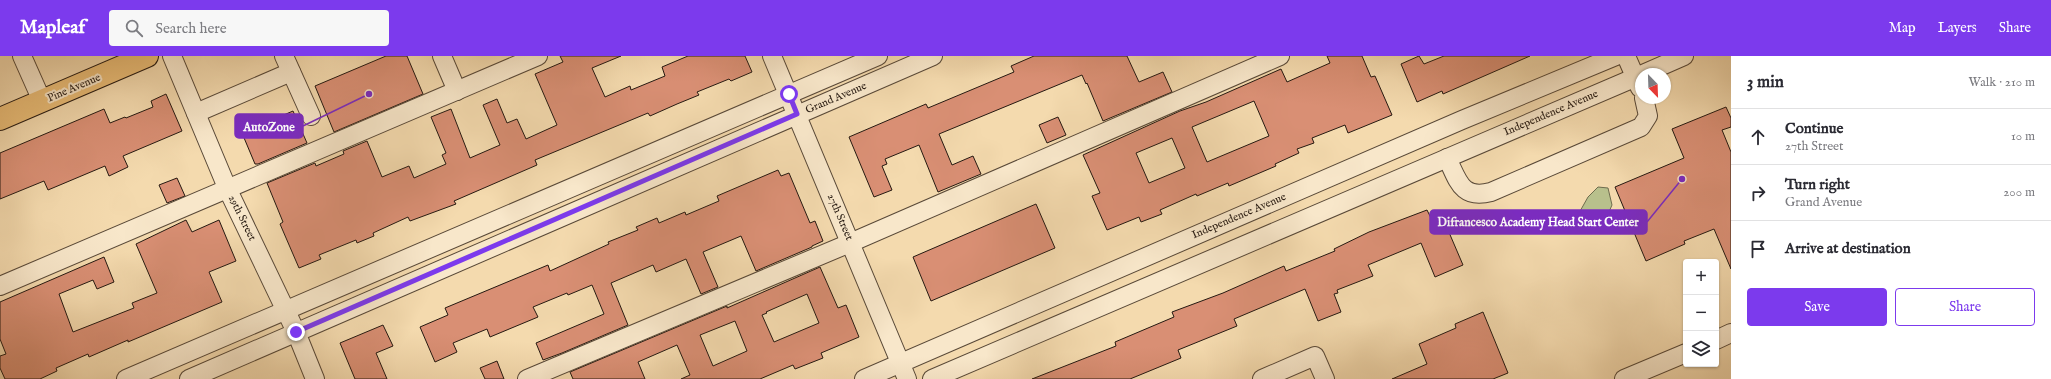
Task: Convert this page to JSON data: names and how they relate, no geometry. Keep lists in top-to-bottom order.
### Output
{
  "streets": {
    "main road": ["Pine Avenue"],
    "street": [
      "Grand Avenue",
      "Independence Avenue",
      "27th Street",
      "29th Street"
    ]
  },
  "crossings": [
    ["Grand Avenue", "27th Street"],
    ["Grand Avenue", "29th Street"],
    ["Independence Avenue", "27th Street"]
  ],
  "places": ["AutoZone", "Difrancesco Academy Head Start Center"],
  "north": "bottom right",
  "page": {
    "header": "Mapleaf",
    "search": "Search here",
    "nav": ["Map", "Layers", "Share"],
    "heading": ["3 min", "Walk · 210 m"],
    "list": [
      ["Continue", "27th Street", "10 m"],
      ["Turn right", "Grand Avenue", "200 m"],
      "Arrive at destination"
    ],
    "map_buttons": ["+", "−"],
    "buttons": ["Save", "Share"]
  }
}
